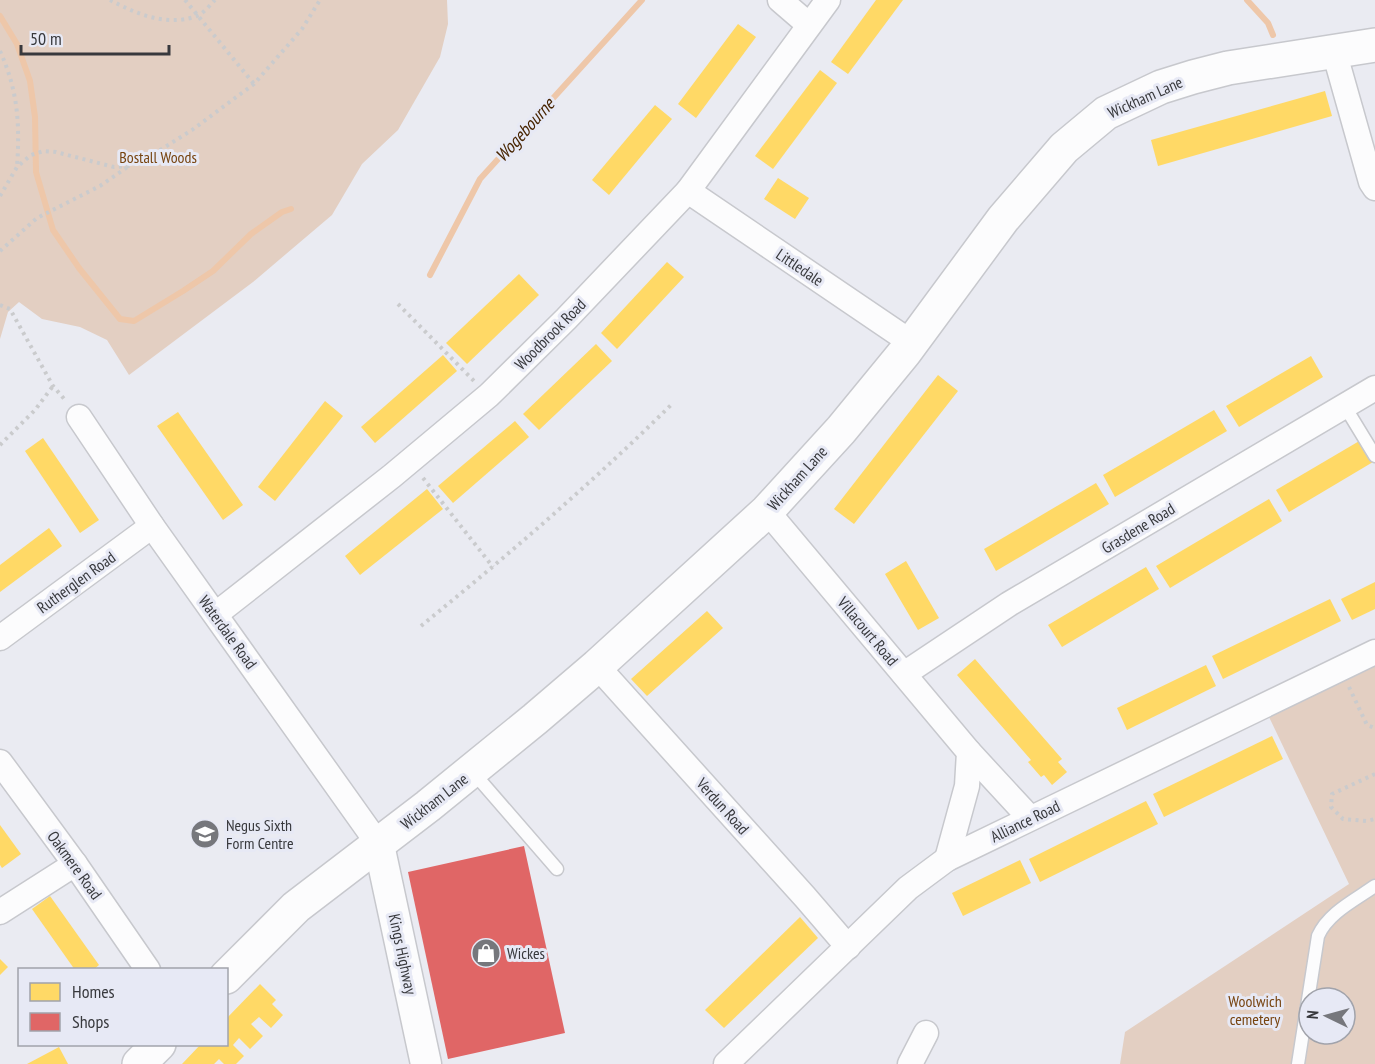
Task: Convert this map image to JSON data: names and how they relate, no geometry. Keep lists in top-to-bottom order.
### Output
{
  "streets": {
    "main road": ["Wickham Lane"],
    "street": [
      "Littledale",
      "Woodbrook Road",
      "Grasdene Road",
      "Rutherglen Road",
      "Villacourt Road",
      "Waterdale Road",
      "Verdun Road",
      "Alliance Road",
      "Oakmere Road",
      "Kings Highway"
    ]
  },
  "crossings": [
    ["Wickham Lane", "Littledale"],
    ["Wickham Lane", "Villacourt Road"],
    ["Wickham Lane", "Waterdale Road"],
    ["Wickham Lane", "Verdun Road"],
    ["Wickham Lane", "Kings Highway"],
    ["Littledale", "Woodbrook Road"],
    ["Woodbrook Road", "Waterdale Road"],
    ["Grasdene Road", "Villacourt Road"],
    ["Rutherglen Road", "Waterdale Road"],
    ["Villacourt Road", "Alliance Road"],
    ["Waterdale Road", "Kings Highway"],
    ["Verdun Road", "Alliance Road"]
  ],
  "water": ["Wogebourne"],
  "parks": ["Bostall Woods", "Woolwich cemetery"],
  "places": {
    "school or university": ["Negus Sixth Form Centre"],
    "shop": ["Wickes"]
  },
  "legend": ["Homes", "Shops"],
  "scale_bar": "50 m",
  "north": "left"
}
